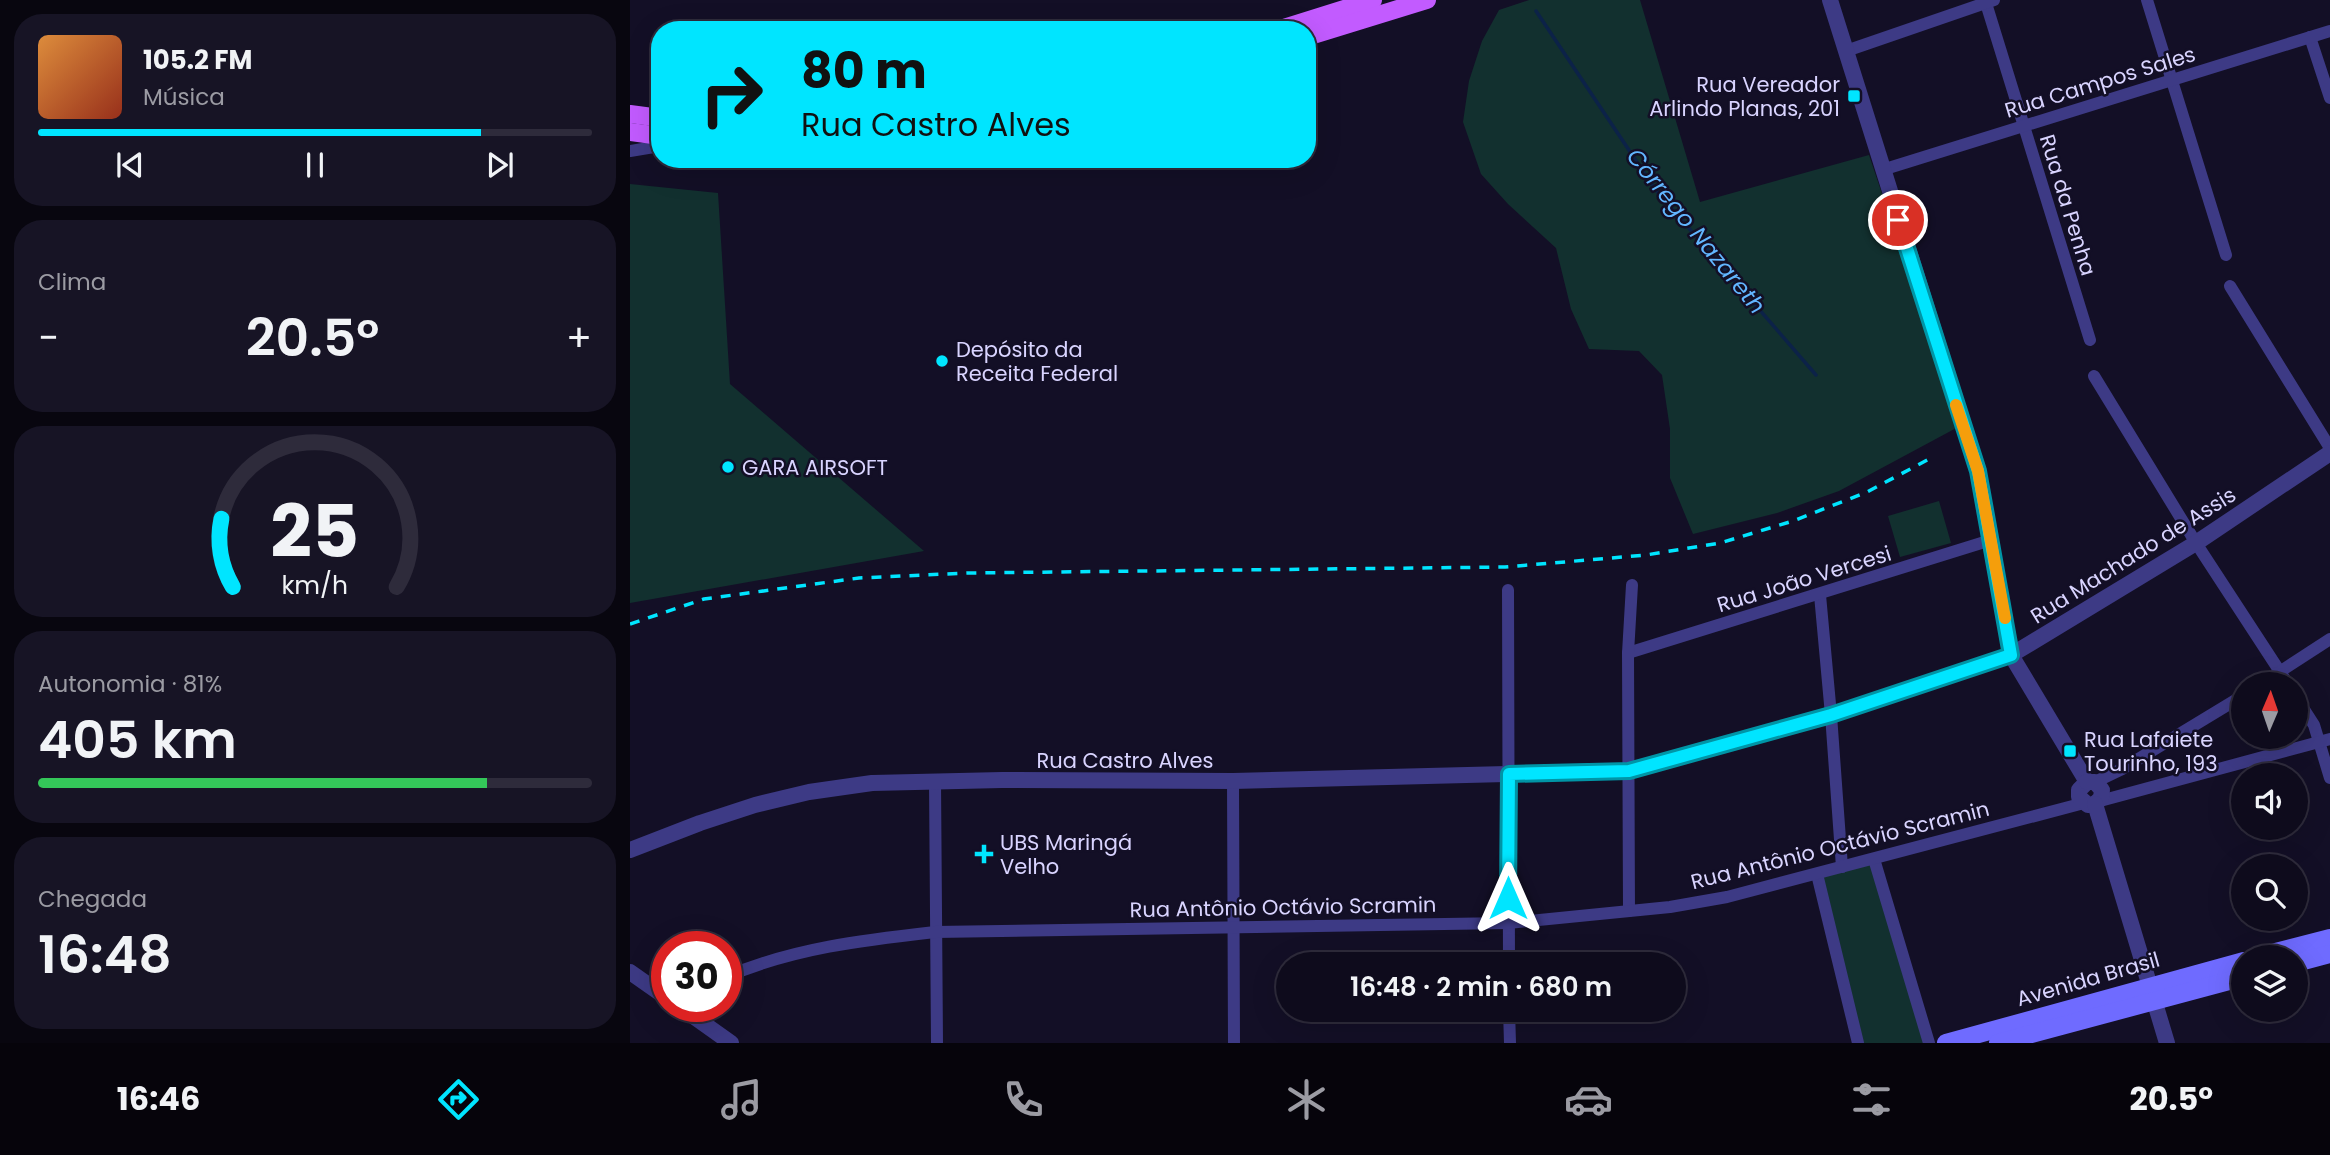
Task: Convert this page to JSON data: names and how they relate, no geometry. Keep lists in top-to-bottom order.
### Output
{
  "streets": {
    "main road": ["Avenida Brasil"],
    "street": [
      "Rua Campos Sales",
      "Rua da Penha",
      "Rua Machado de Assis",
      "Rua João Vercesi",
      "Rua Castro Alves",
      "Rua Antônio Octávio Scramin"
    ]
  },
  "crossings": [
    ["Rua Campos Sales", "Rua da Penha"],
    ["Rua Machado de Assis", "Rua Castro Alves"]
  ],
  "water": ["Córrego Nazareth"],
  "places": {
    "transit": ["Rua Vereador Arlindo Planas, 201", "Rua Lafaiete Tourinho, 193"],
    "other": ["Depósito da Receita Federal", "GARA AIRSOFT"],
    "health": ["UBS Maringá Velho"]
  },
  "north": "top",
  "page": {
    "turn": ["80 m", "Rua Castro Alves"],
    "song": ["105.2 FM", "Música"],
    "tile": [
      "Clima",
      ["Autonomia · 81%", "405 km"],
      ["Chegada", "16:48"]
    ],
    "heat": ["−", "20.5°", "+"],
    "limit": "30",
    "trip": "16:48 · 2 min · 680 m",
    "tabs": ["16:46", "20.5°"],
    "gauge": ["25", "km/h"]
  }
}
